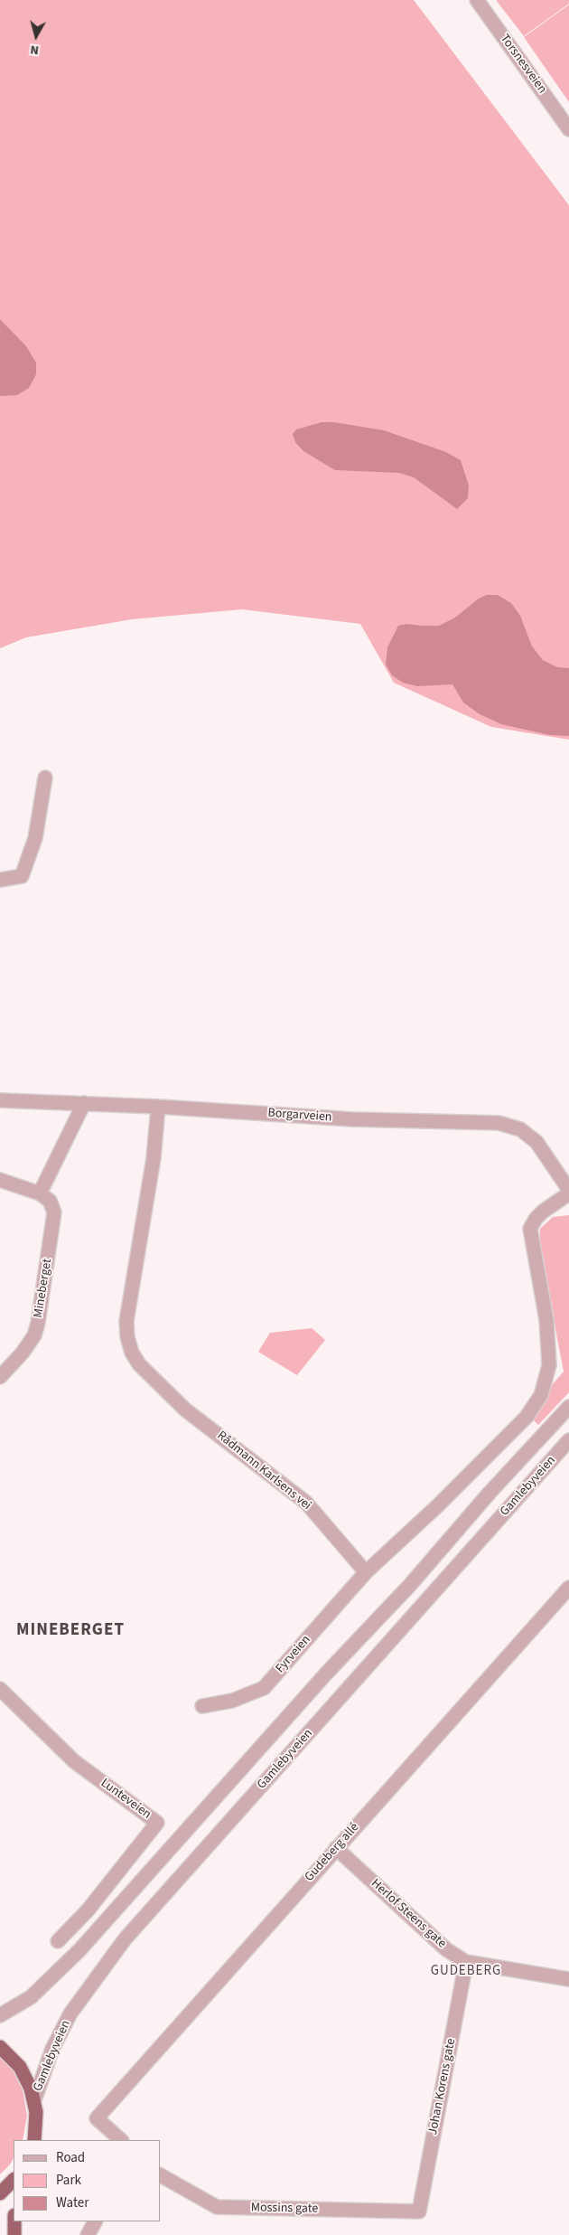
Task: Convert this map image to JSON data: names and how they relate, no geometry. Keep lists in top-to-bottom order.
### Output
{
  "streets": {
    "street": [
      "Torsnesveien",
      "Borgarveien",
      "Mineberget",
      "Rådmann Karlsens vei",
      "Gamlebyveien",
      "Fyrveien",
      "Lunteveien",
      "Gudeberg allé",
      "Herlof Steens gate",
      "Johan Korens gate",
      "Mossins gate"
    ]
  },
  "crossings": [
    ["Borgarveien", "Rådmann Karlsens vei"],
    ["Rådmann Karlsens vei", "Fyrveien"],
    ["Gudeberg allé", "Herlof Steens gate"],
    ["Herlof Steens gate", "Johan Korens gate"],
    ["Johan Korens gate", "Mossins gate"]
  ],
  "districts": ["MINEBERGET", "GUDEBERG"],
  "legend": ["Road", "Park", "Water"],
  "north": "bottom"
}
